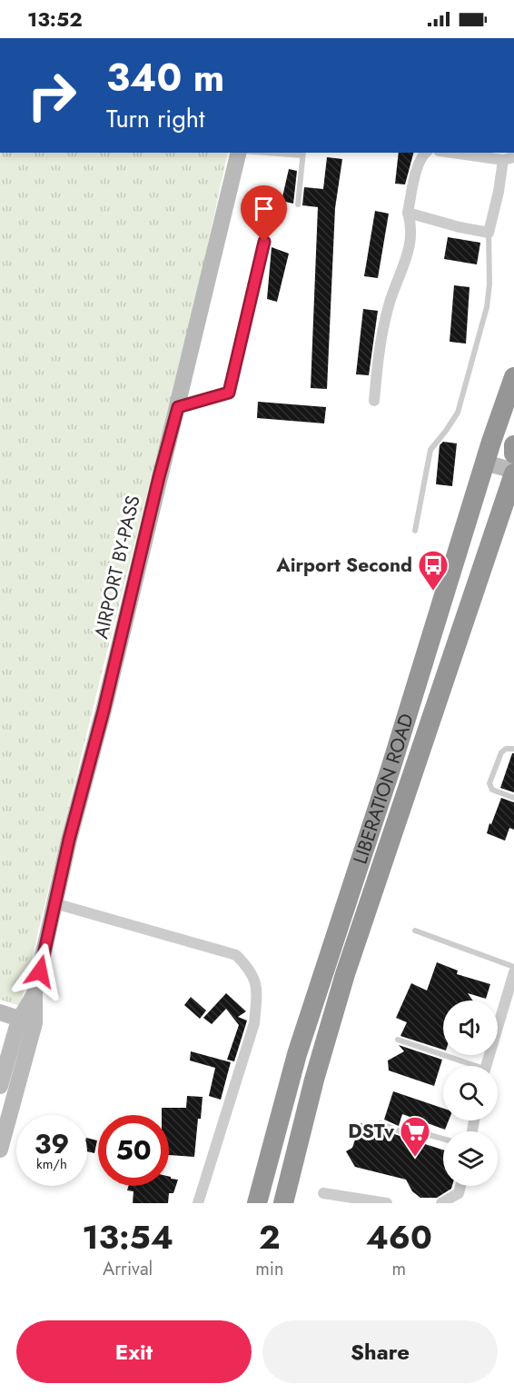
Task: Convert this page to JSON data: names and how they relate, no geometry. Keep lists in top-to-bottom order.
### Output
{
  "streets": {
    "highway": ["LIBERATION ROAD"],
    "main road": ["AIRPORT BY-PASS"]
  },
  "places": {
    "bus stop": ["Airport Second"],
    "supermarket": ["DSTv"]
  },
  "page": {
    "status": "13:52",
    "turn": ["340 m", "Turn right"],
    "speed": "39 km/h",
    "limit": "50",
    "eta": [
      "13:54",
      "Arrival",
      "2",
      "min",
      "460",
      "m"
    ],
    "buttons": ["Exit", "Share"]
  }
}
